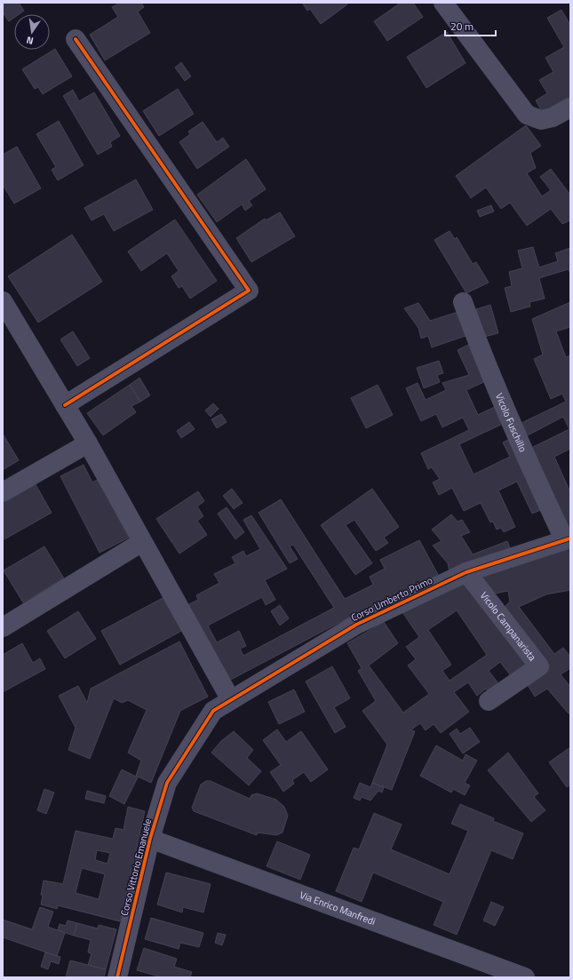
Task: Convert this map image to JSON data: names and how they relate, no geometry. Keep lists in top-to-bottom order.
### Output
{
  "streets": {
    "street": [
      "Vicolo Fuschillo",
      "Corso Umberto Primo",
      "Vicolo Campanarista",
      "Corso Vittorio Emanuele",
      "Via Enrico Manfredi"
    ]
  },
  "crossings": [
    ["Vicolo Fuschillo", "Corso Umberto Primo"],
    ["Corso Umberto Primo", "Vicolo Campanarista"],
    ["Corso Umberto Primo", "Corso Vittorio Emanuele"],
    ["Corso Vittorio Emanuele", "Via Enrico Manfredi"]
  ],
  "scale_bar": "20 m",
  "north": "bottom"
}
